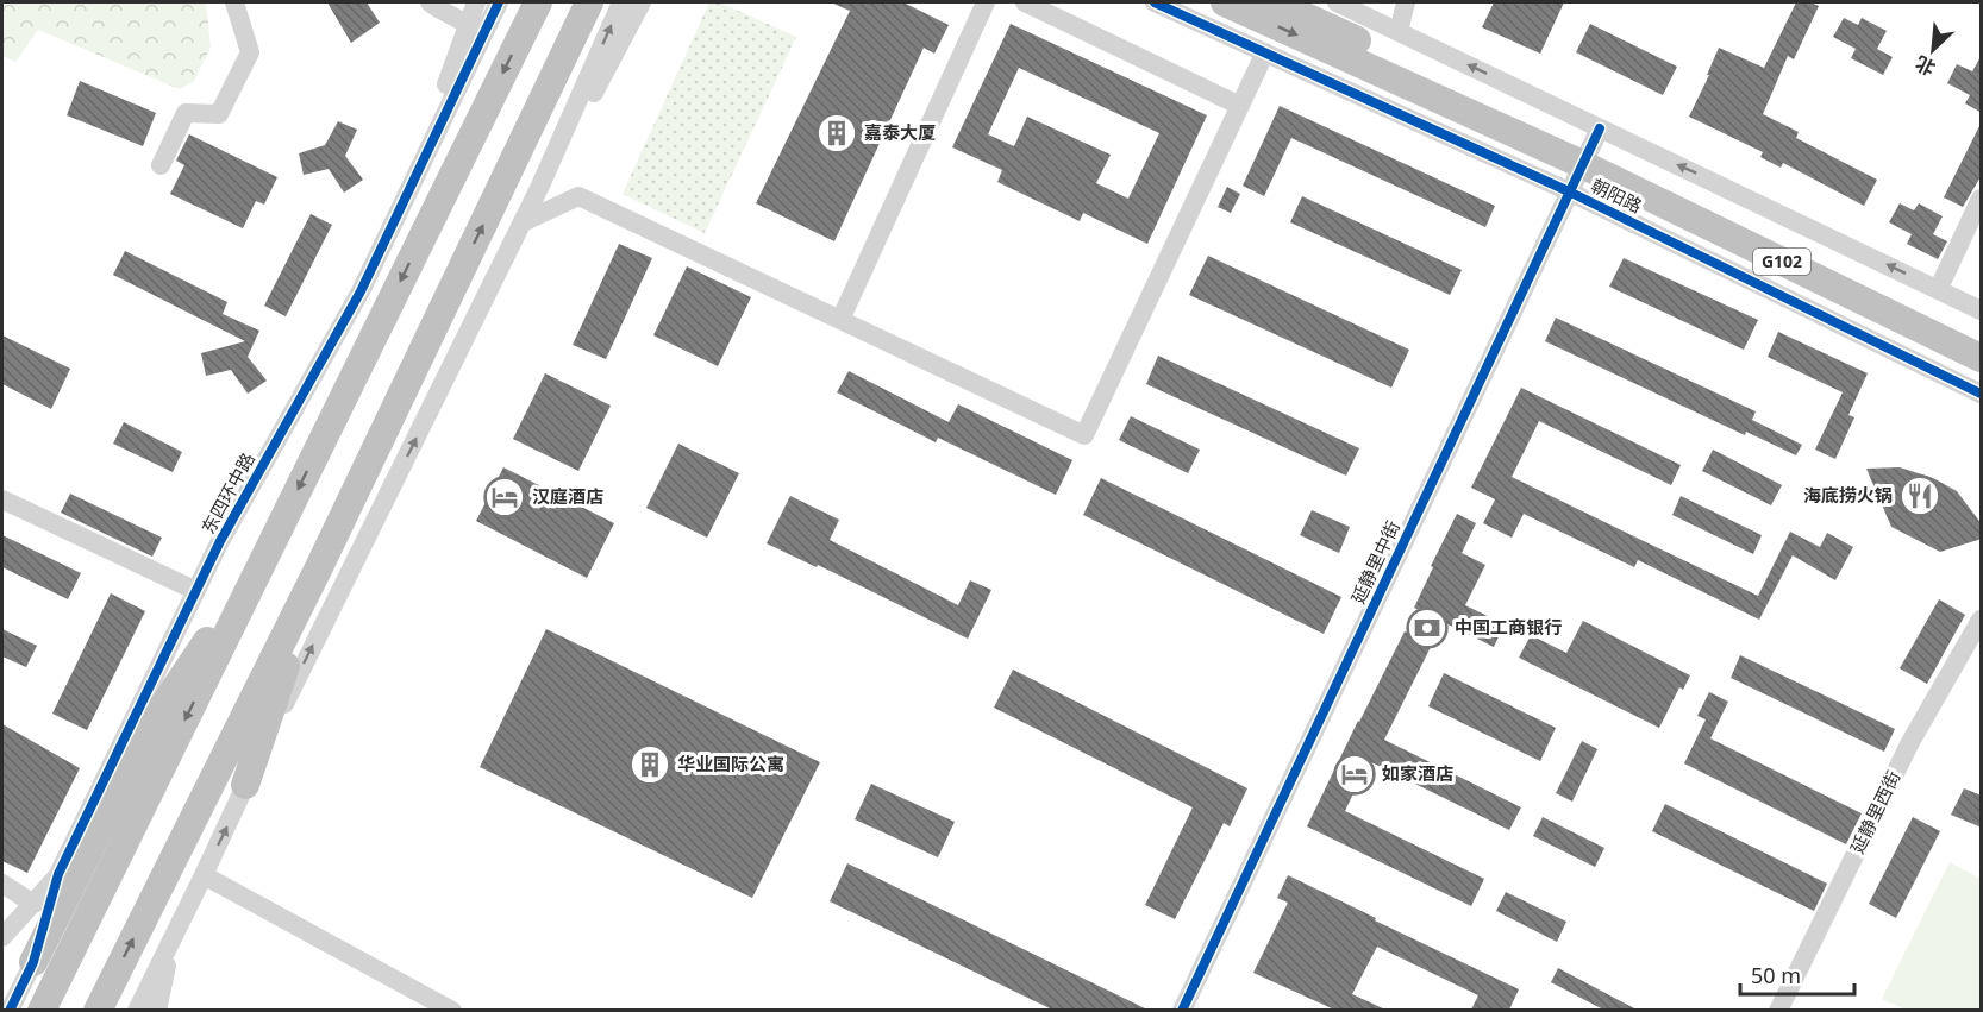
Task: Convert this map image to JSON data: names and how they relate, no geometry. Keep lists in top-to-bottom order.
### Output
{
  "streets": {
    "highway": ["朝阳路", "G102"],
    "street": ["东四环中路", "延静里中街", "延静里西街"]
  },
  "crossings": [
    ["朝阳路", "延静里中街"]
  ],
  "places": {
    "building": ["嘉泰大厦", "华业国际公寓"],
    "restaurant": ["海底捞火锅"],
    "hotel": ["汉庭酒店", "如家酒店"],
    "bank": ["中国工商银行"]
  },
  "scale_bar": "50 m",
  "north": "bottom left"
}
